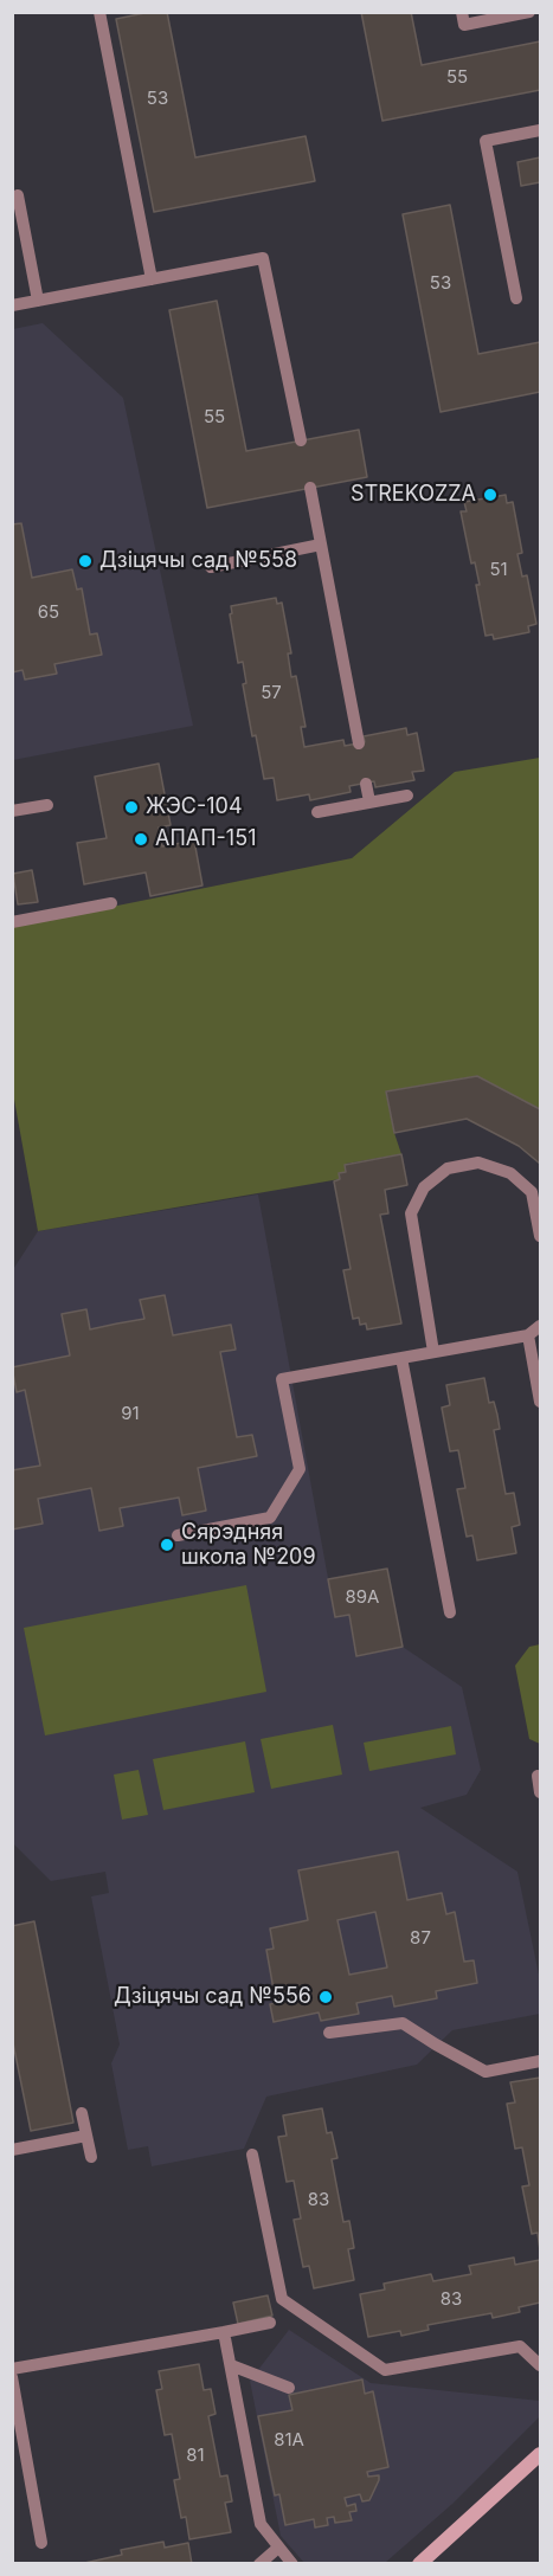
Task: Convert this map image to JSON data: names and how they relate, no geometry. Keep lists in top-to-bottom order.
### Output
{
  "places": [
    "STREKOZZA",
    "Дзіцячы сад №558",
    "ЖЭС-104",
    "АПАП-151",
    "Сярэдняя школа №209",
    "Дзіцячы сад №556"
  ],
  "house_numbers": [
    "55",
    "53",
    "53",
    "55",
    "51",
    "65",
    "57",
    "91",
    "89А",
    "87",
    "83",
    "83",
    "81А",
    "81"
  ]
}
